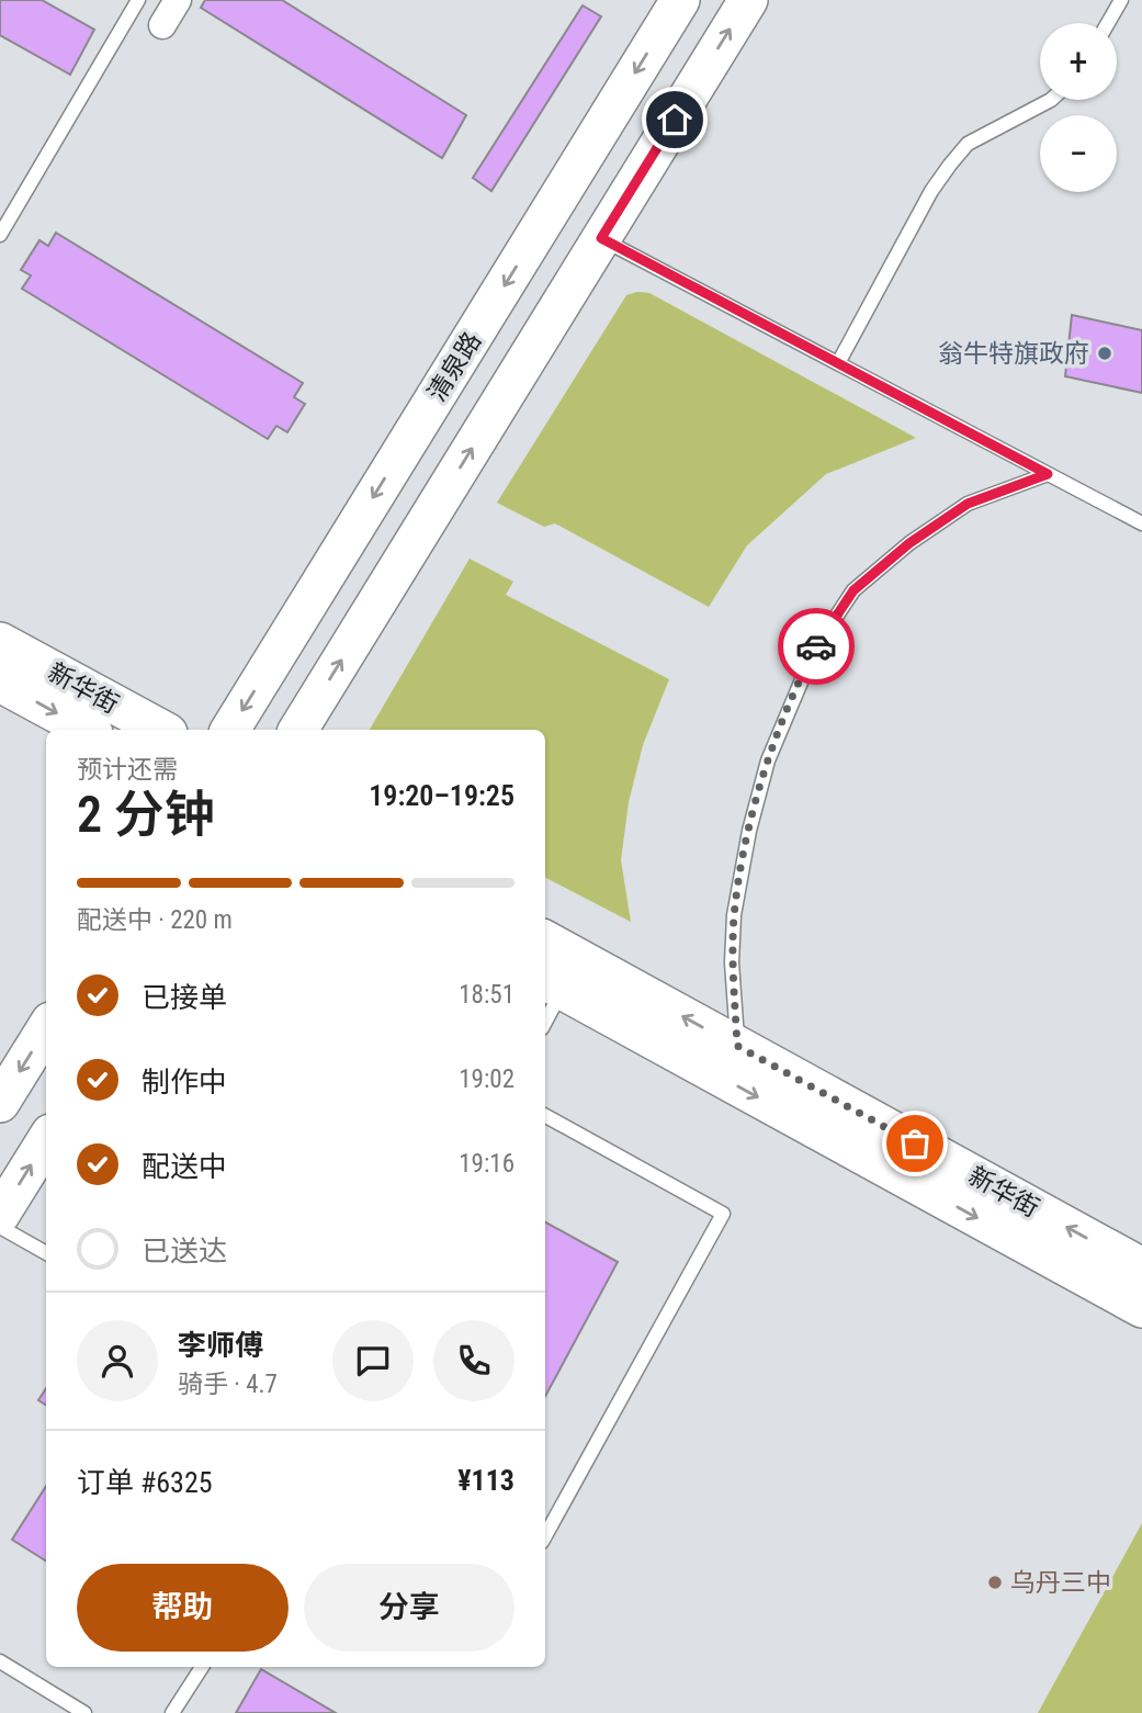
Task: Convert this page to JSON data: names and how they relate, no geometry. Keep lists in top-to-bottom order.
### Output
{
  "streets": {
    "street": ["清泉路", "新华街"]
  },
  "places": ["翁牛特旗政府", "乌丹三中"],
  "page": {
    "map_buttons": ["+", "−"],
    "heading": ["2 分钟", "预计还需", "19:20–19:25"],
    "panel": [
      "李师傅",
      "骑手 · 4.7",
      "订单 #6325",
      "¥113"
    ],
    "bar": "配送中 · 220 m",
    "list": [
      ["已接单", "18:51"],
      ["制作中", "19:02"],
      ["配送中", "19:16"],
      "已送达"
    ],
    "buttons": ["帮助", "分享"]
  }
}
